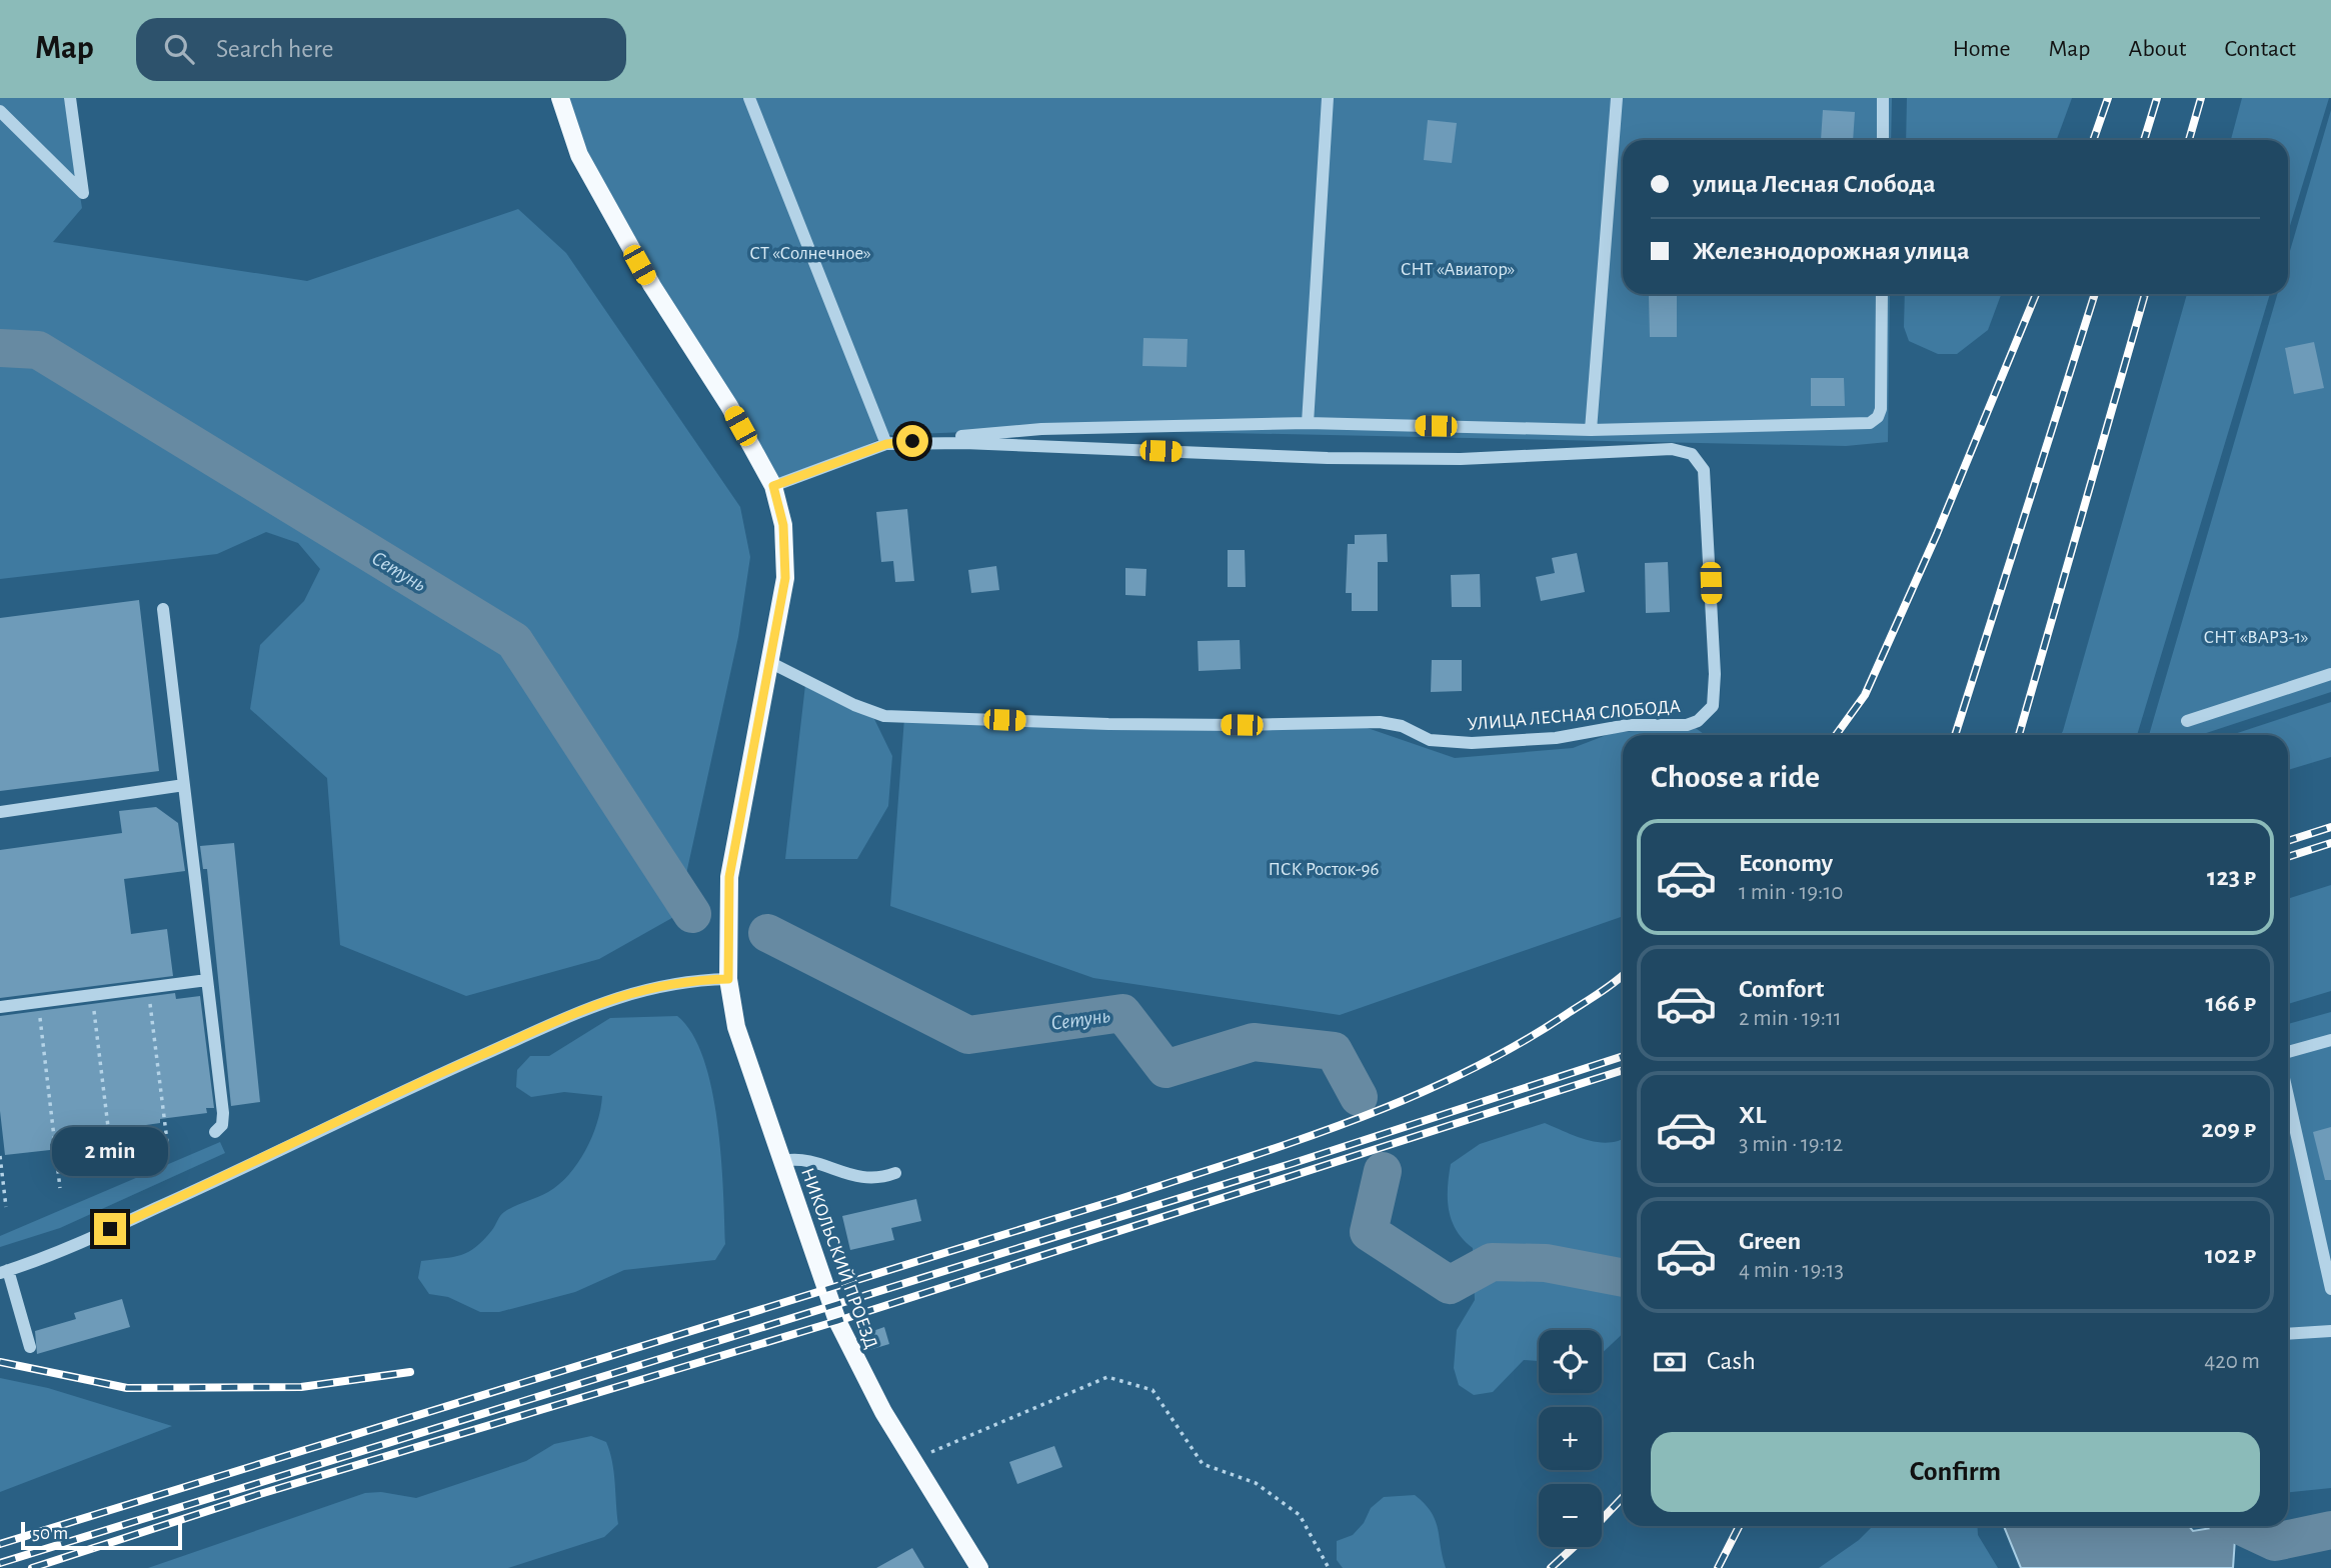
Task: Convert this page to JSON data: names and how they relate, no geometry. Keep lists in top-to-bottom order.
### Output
{
  "streets": {
    "main road": ["НИКОЛЬСКИЙ ПРОЕЗД"],
    "street": ["УЛИЦА ЛЕСНАЯ СЛОБОДА"]
  },
  "crossings": [
    ["УЛИЦА ЛЕСНАЯ СЛОБОДА", "НИКОЛЬСКИЙ ПРОЕЗД"]
  ],
  "water": ["Сетунь"],
  "parks": [
    "СТ «Солнечное»",
    "СНТ «Авиатор»",
    "СНТ «ВАРЗ-1»",
    "ПСК Росток-96"
  ],
  "scale_bar": "50 m",
  "page": {
    "header": "Map",
    "search": "Search here",
    "nav": [
      "Home",
      "Map",
      "About",
      "Contact"
    ],
    "banner": ["улица Лесная Слобода", "Железнодорожная улица"],
    "heading": "Choose a ride",
    "list": [
      {
        "name": "Economy",
        "note": "1 min · 19:10",
        "value": "123 ₽"
      },
      {
        "name": "Comfort",
        "note": "2 min · 19:11",
        "value": "166 ₽"
      },
      {
        "name": "XL",
        "note": "3 min · 19:12",
        "value": "209 ₽"
      },
      {
        "name": "Green",
        "note": "4 min · 19:13",
        "value": "102 ₽"
      }
    ],
    "bubble": "2 min",
    "pay": ["Cash", "420 m"],
    "map_buttons": ["+", "−"],
    "buttons": "Confirm",
    "scale": "50 m"
  }
}
